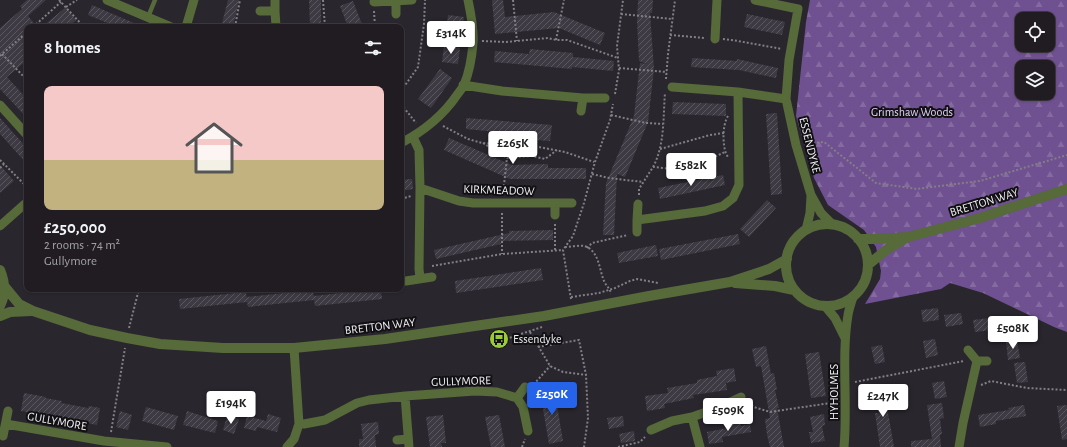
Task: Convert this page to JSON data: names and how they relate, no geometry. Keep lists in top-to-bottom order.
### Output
{
  "streets": {
    "street": [
      "ESSENDYKE",
      "KIRKMEADOW",
      "BRETTON WAY",
      "GULLYMORE",
      "HYHOLMES"
    ]
  },
  "crossings": [
    ["ESSENDYKE", "BRETTON WAY"],
    ["ESSENDYKE", "HYHOLMES"],
    ["BRETTON WAY", "HYHOLMES"]
  ],
  "parks": ["Grimshaw Woods"],
  "places": {
    "bus stop": ["Essendyke"]
  },
  "page": {
    "price": [
      "£314K",
      "£265K",
      "£582K",
      "£508K",
      "£250K",
      "£247K",
      "£194K",
      "£509K"
    ],
    "heading": "8 homes",
    "list": [
      {
        "name": "£250,000",
        "note": "2 rooms · 74 m² · Gullymore"
      }
    ]
  }
}
